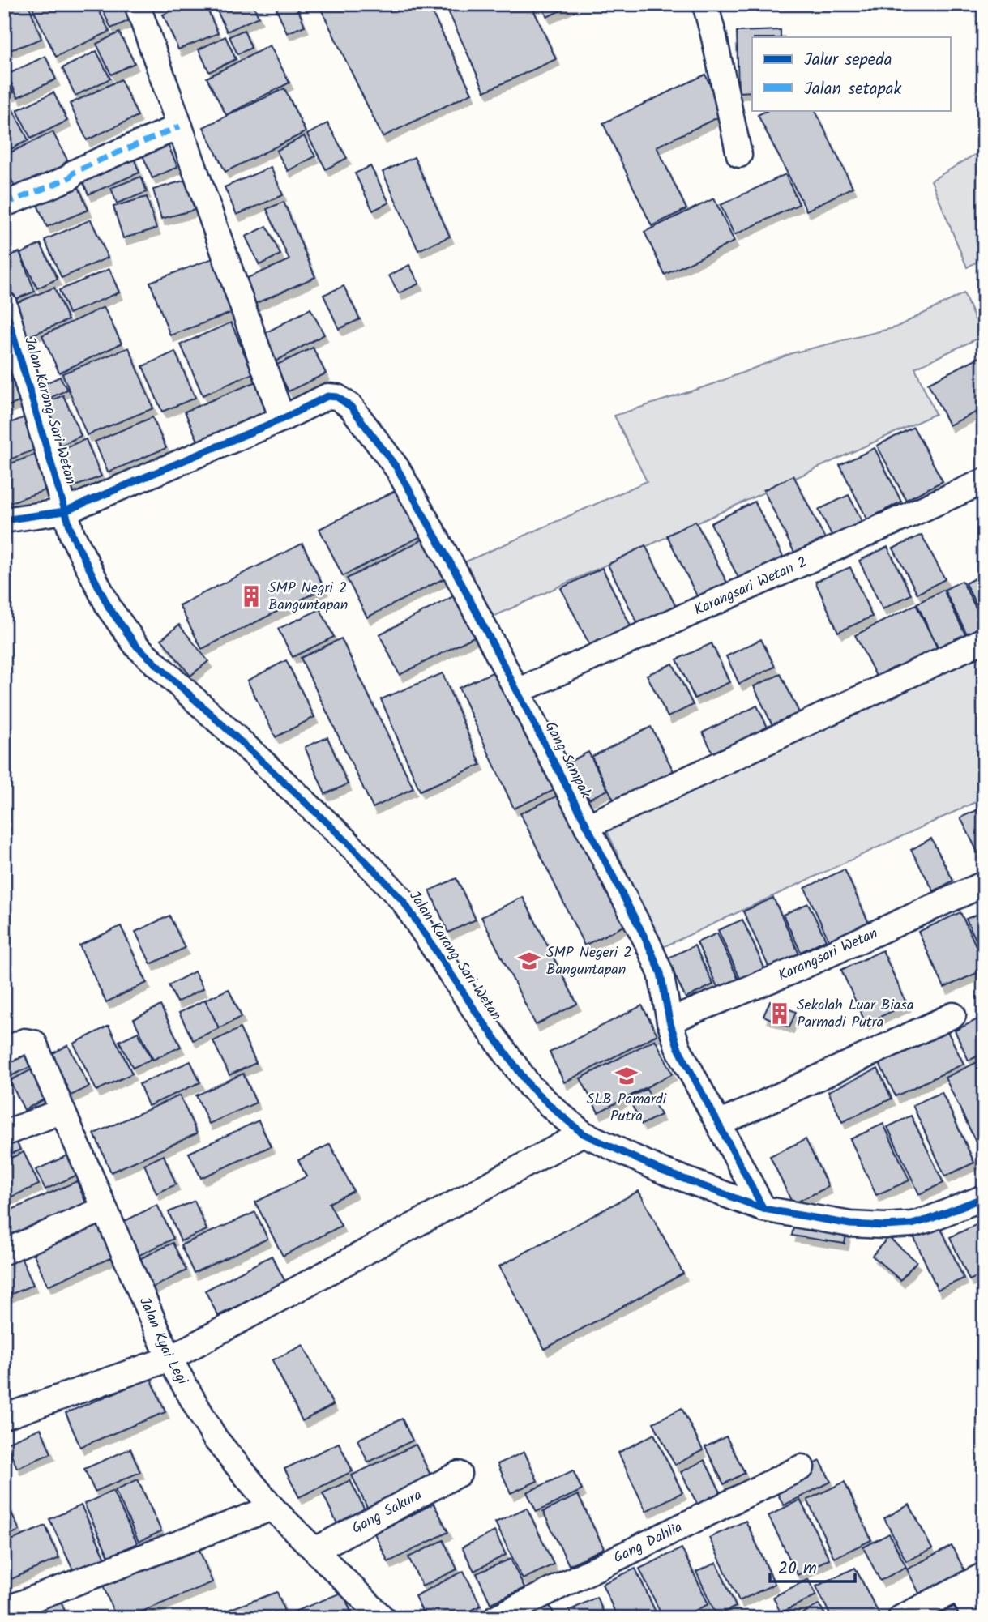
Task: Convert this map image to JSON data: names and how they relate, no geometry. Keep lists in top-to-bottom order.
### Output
{
  "streets": {
    "street": [
      "Jalan Karang Sari Wetan",
      "Karangsari Wetan 2",
      "Gang Sampak",
      "Karangsari Wetan",
      "Jalan Kyai Legi",
      "Gang Sakura",
      "Gang Dahlia"
    ]
  },
  "crossings": [
    ["Jalan Karang Sari Wetan", "Gang Sampak"],
    ["Karangsari Wetan 2", "Gang Sampak"],
    ["Gang Sampak", "Karangsari Wetan"],
    ["Jalan Kyai Legi", "Gang Sakura"]
  ],
  "places": {
    "building": ["SMP Negri 2 Banguntapan", "Sekolah Luar Biasa Parmadi Putra"],
    "school or university": ["SMP Negeri 2 Banguntapan", "SLB Pamardi Putra"]
  },
  "legend": ["Jalur sepeda", "Jalan setapak"],
  "scale_bar": "20 m"
}
